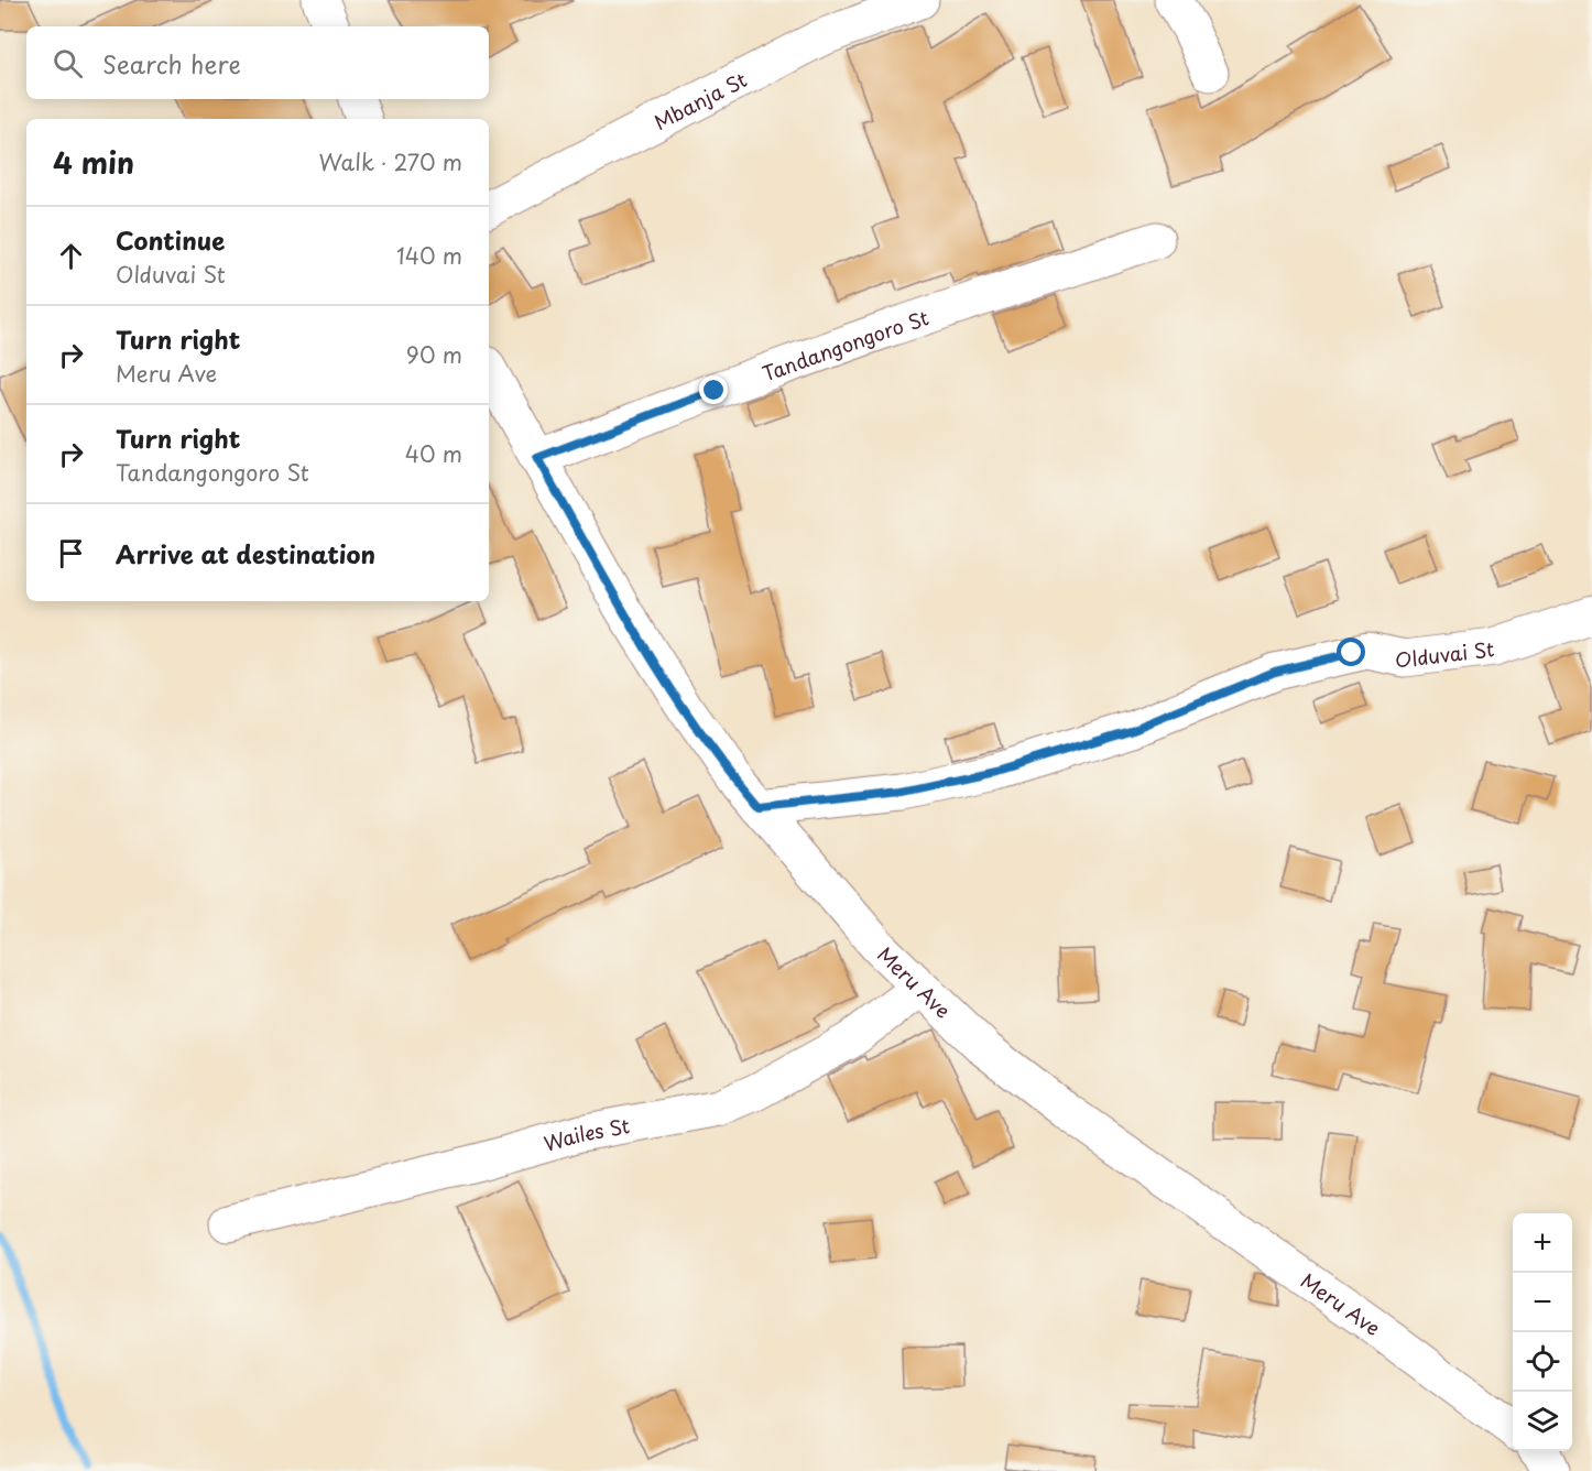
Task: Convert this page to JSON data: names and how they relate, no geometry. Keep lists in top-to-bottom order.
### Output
{
  "streets": {
    "street": [
      "Mbanja St",
      "Tandangongoro St",
      "Olduvai St",
      "Meru Ave",
      "Wailes St"
    ]
  },
  "crossings": [
    ["Tandangongoro St", "Meru Ave"],
    ["Olduvai St", "Meru Ave"],
    ["Meru Ave", "Wailes St"]
  ],
  "page": {
    "search": "Search here",
    "heading": ["4 min", "Walk · 270 m"],
    "list": [
      ["Continue", "Olduvai St", "140 m"],
      ["Turn right", "Meru Ave", "90 m"],
      ["Turn right", "Tandangongoro St", "40 m"],
      "Arrive at destination"
    ],
    "map_buttons": ["+", "−"]
  }
}
